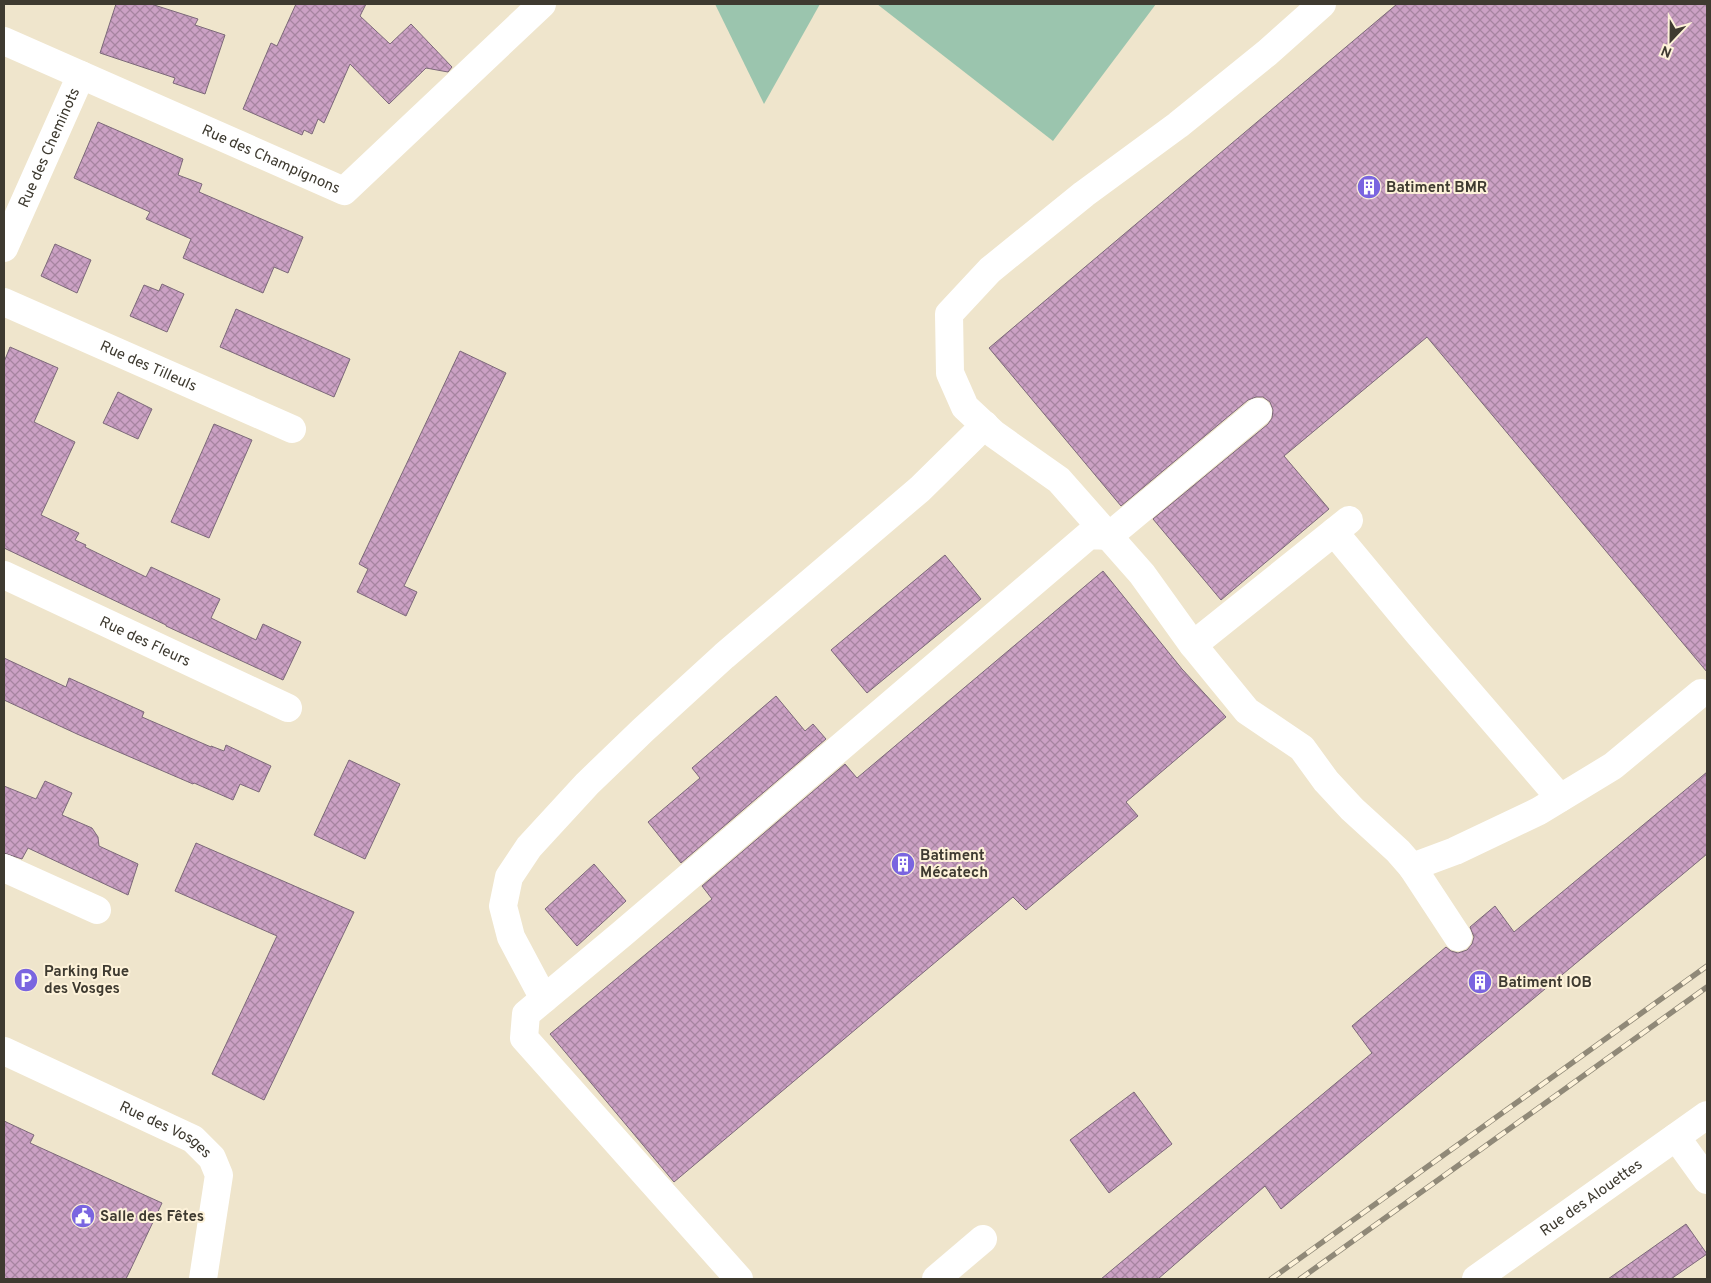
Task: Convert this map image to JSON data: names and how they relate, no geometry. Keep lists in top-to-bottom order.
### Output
{
  "streets": {
    "street": [
      "Rue des Cheminots",
      "Rue des Champignons",
      "Rue des Tilleuls",
      "Rue des Fleurs",
      "Rue des Vosges",
      "Rue des Alouettes"
    ]
  },
  "crossings": [
    ["Rue des Cheminots", "Rue des Champignons"]
  ],
  "places": {
    "building": ["Batiment BMR", "Batiment Mécatech", "Batiment IOB"],
    "parking": ["Parking Rue des Vosges"],
    "public building": ["Salle des Fêtes"]
  },
  "north": "bottom"
}
